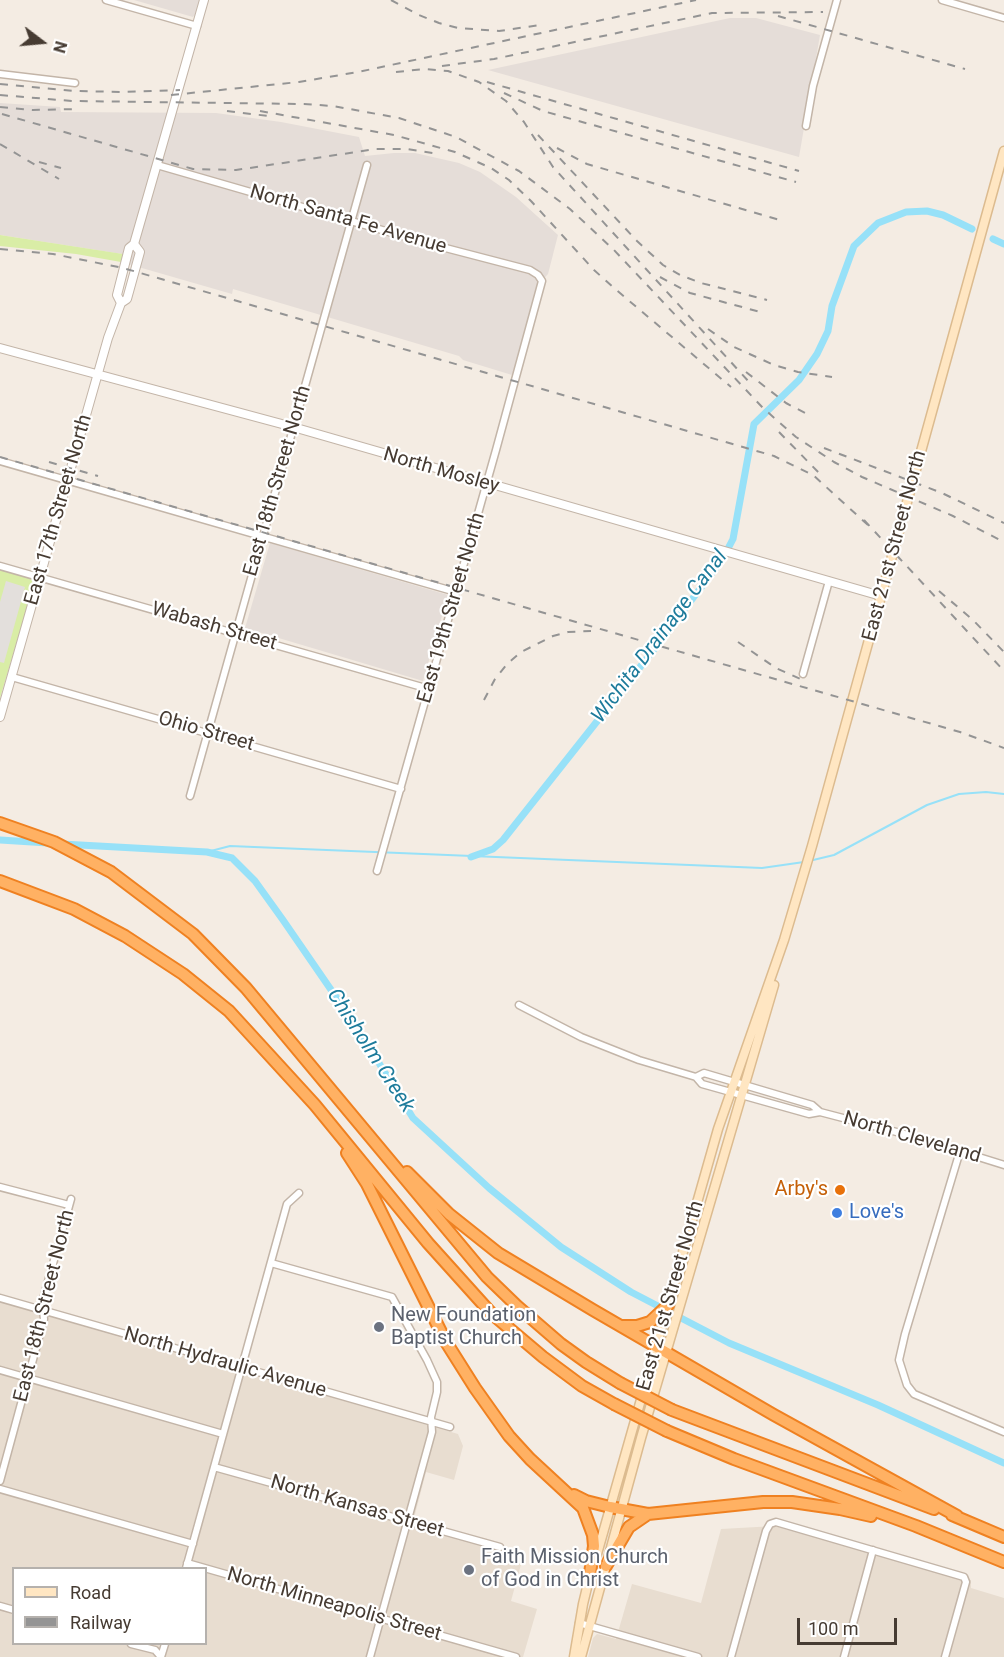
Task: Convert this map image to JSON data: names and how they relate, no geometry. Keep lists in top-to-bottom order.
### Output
{
  "streets": {
    "main road": ["East 21st Street North"],
    "street": [
      "North Santa Fe Avenue",
      "North Mosley",
      "East 18th Street North",
      "East 17th Street North",
      "East 19th Street North",
      "Wabash Street",
      "Ohio Street",
      "North Cleveland",
      "North Hydraulic Avenue",
      "North Kansas Street",
      "North Minneapolis Street"
    ]
  },
  "crossings": [
    ["North Santa Fe Avenue", "East 18th Street North"],
    ["North Santa Fe Avenue", "East 17th Street North"],
    ["North Santa Fe Avenue", "East 19th Street North"],
    ["North Mosley", "East 18th Street North"],
    ["North Mosley", "East 17th Street North"],
    ["North Mosley", "East 21st Street North"],
    ["North Mosley", "East 19th Street North"],
    ["East 18th Street North", "Wabash Street"],
    ["East 18th Street North", "Ohio Street"],
    ["East 18th Street North", "North Hydraulic Avenue"],
    ["East 17th Street North", "Wabash Street"],
    ["East 17th Street North", "Ohio Street"],
    ["East 21st Street North", "North Cleveland"],
    ["East 19th Street North", "Wabash Street"],
    ["East 19th Street North", "Ohio Street"]
  ],
  "water": ["Wichita Drainage Canal", "Chisholm Creek"],
  "places": [
    "Arby's",
    "Love's",
    "New Foundation Baptist Church",
    "Faith Mission Church of God in Christ"
  ],
  "legend": ["Road", "Railway"],
  "scale_bar": "100 m",
  "north": "right"
}
